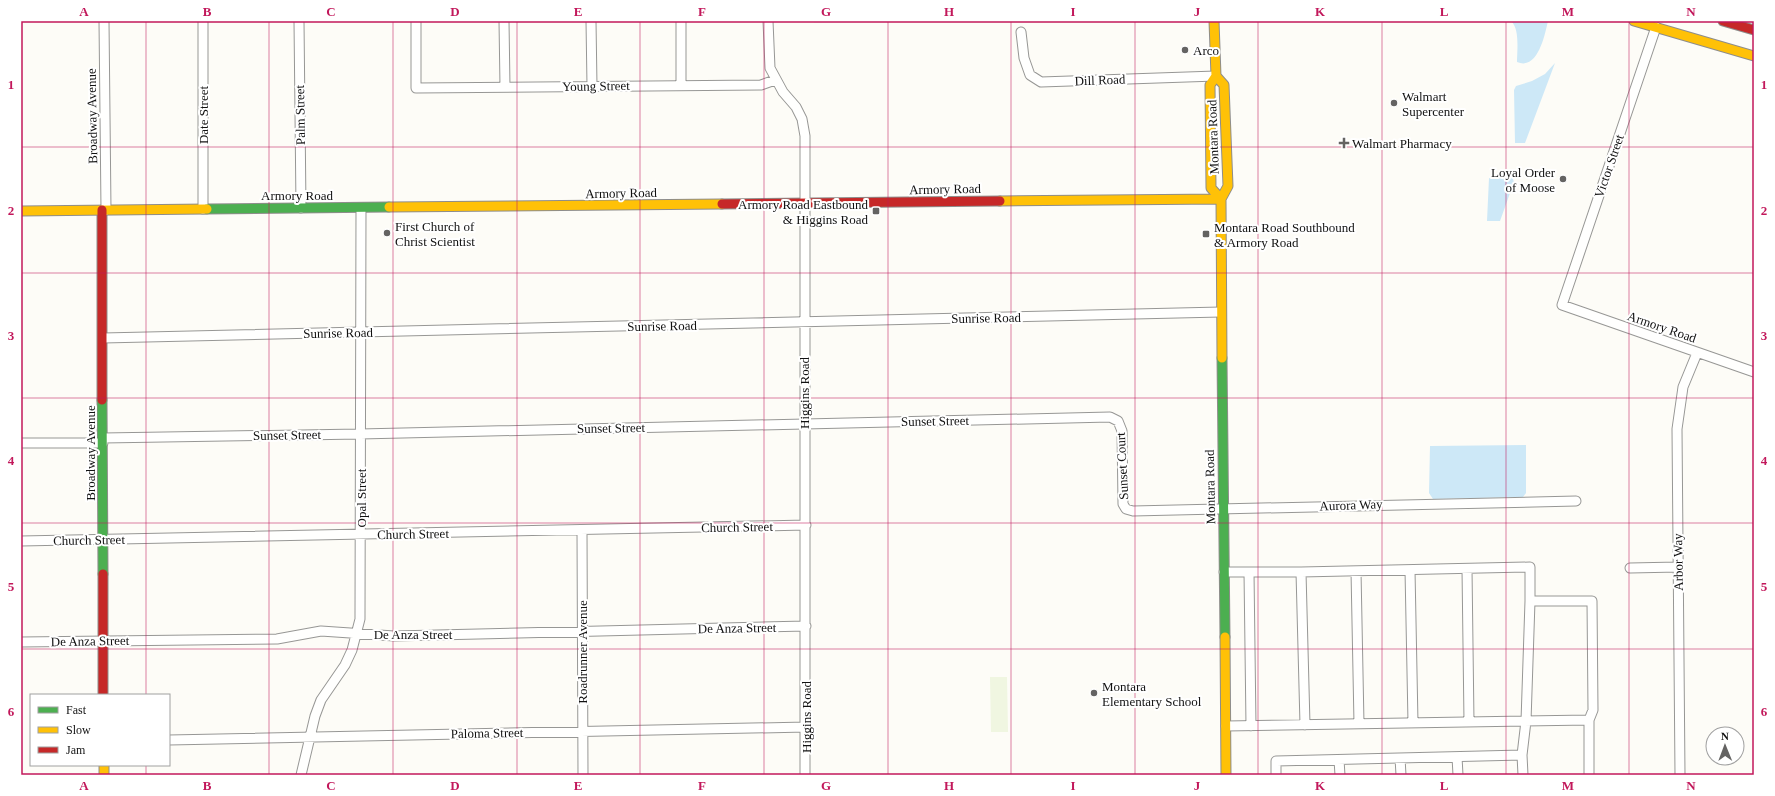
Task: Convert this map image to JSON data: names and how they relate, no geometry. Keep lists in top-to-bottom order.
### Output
{
  "streets": {
    "main road": ["Broadway Avenue", "Montara Road", "Armory Road"],
    "street": [
      "Dill Road",
      "Young Street",
      "Date Street",
      "Palm Street",
      "Victor Street",
      "Sunrise Road",
      "Higgins Road",
      "Sunset Street",
      "Sunset Court",
      "Opal Street",
      "Aurora Way",
      "Church Street",
      "Arbor Way",
      "De Anza Street",
      "Roadrunner Avenue",
      "Paloma Street"
    ]
  },
  "crossings": [
    ["Dill Road", "Montara Road"],
    ["Young Street", "Higgins Road"],
    ["Date Street", "Armory Road"],
    ["Palm Street", "Armory Road"],
    ["Broadway Avenue", "Armory Road"],
    ["Broadway Avenue", "Sunrise Road"],
    ["Broadway Avenue", "Sunset Street"],
    ["Broadway Avenue", "Church Street"],
    ["Broadway Avenue", "De Anza Street"],
    ["Montara Road", "Armory Road"],
    ["Montara Road", "Sunrise Road"],
    ["Montara Road", "Aurora Way"],
    ["Victor Street", "Armory Road"],
    ["Armory Road", "Higgins Road"],
    ["Armory Road", "Opal Street"],
    ["Armory Road", "Arbor Way"],
    ["Sunrise Road", "Higgins Road"],
    ["Sunrise Road", "Opal Street"],
    ["Higgins Road", "Sunset Street"],
    ["Higgins Road", "Church Street"],
    ["Higgins Road", "De Anza Street"],
    ["Higgins Road", "Paloma Street"],
    ["Sunset Street", "Sunset Court"],
    ["Sunset Street", "Opal Street"],
    ["Sunset Court", "Aurora Way"],
    ["Opal Street", "Church Street"],
    ["Opal Street", "De Anza Street"],
    ["Opal Street", "Paloma Street"],
    ["Church Street", "Roadrunner Avenue"],
    ["De Anza Street", "Roadrunner Avenue"],
    ["Roadrunner Avenue", "Paloma Street"]
  ],
  "places": {
    "other": [
      "Arco",
      "Walmart Supercenter",
      "Loyal Order of Moose",
      "First Church of Christ Scientist",
      "Montara Elementary School"
    ],
    "health": ["Walmart Pharmacy"],
    "transit": ["Armory Road Eastbound & Higgins Road", "Montara Road Southbound & Armory Road"]
  },
  "legend": ["Fast", "Slow", "Jam"],
  "north": "top",
  "grid": {
    "columns": [
      "A",
      "B",
      "C",
      "D",
      "E",
      "F",
      "G",
      "H",
      "I",
      "J",
      "K",
      "L",
      "M",
      "N"
    ],
    "rows": [
      "1",
      "2",
      "3",
      "4",
      "5",
      "6"
    ]
  }
}
